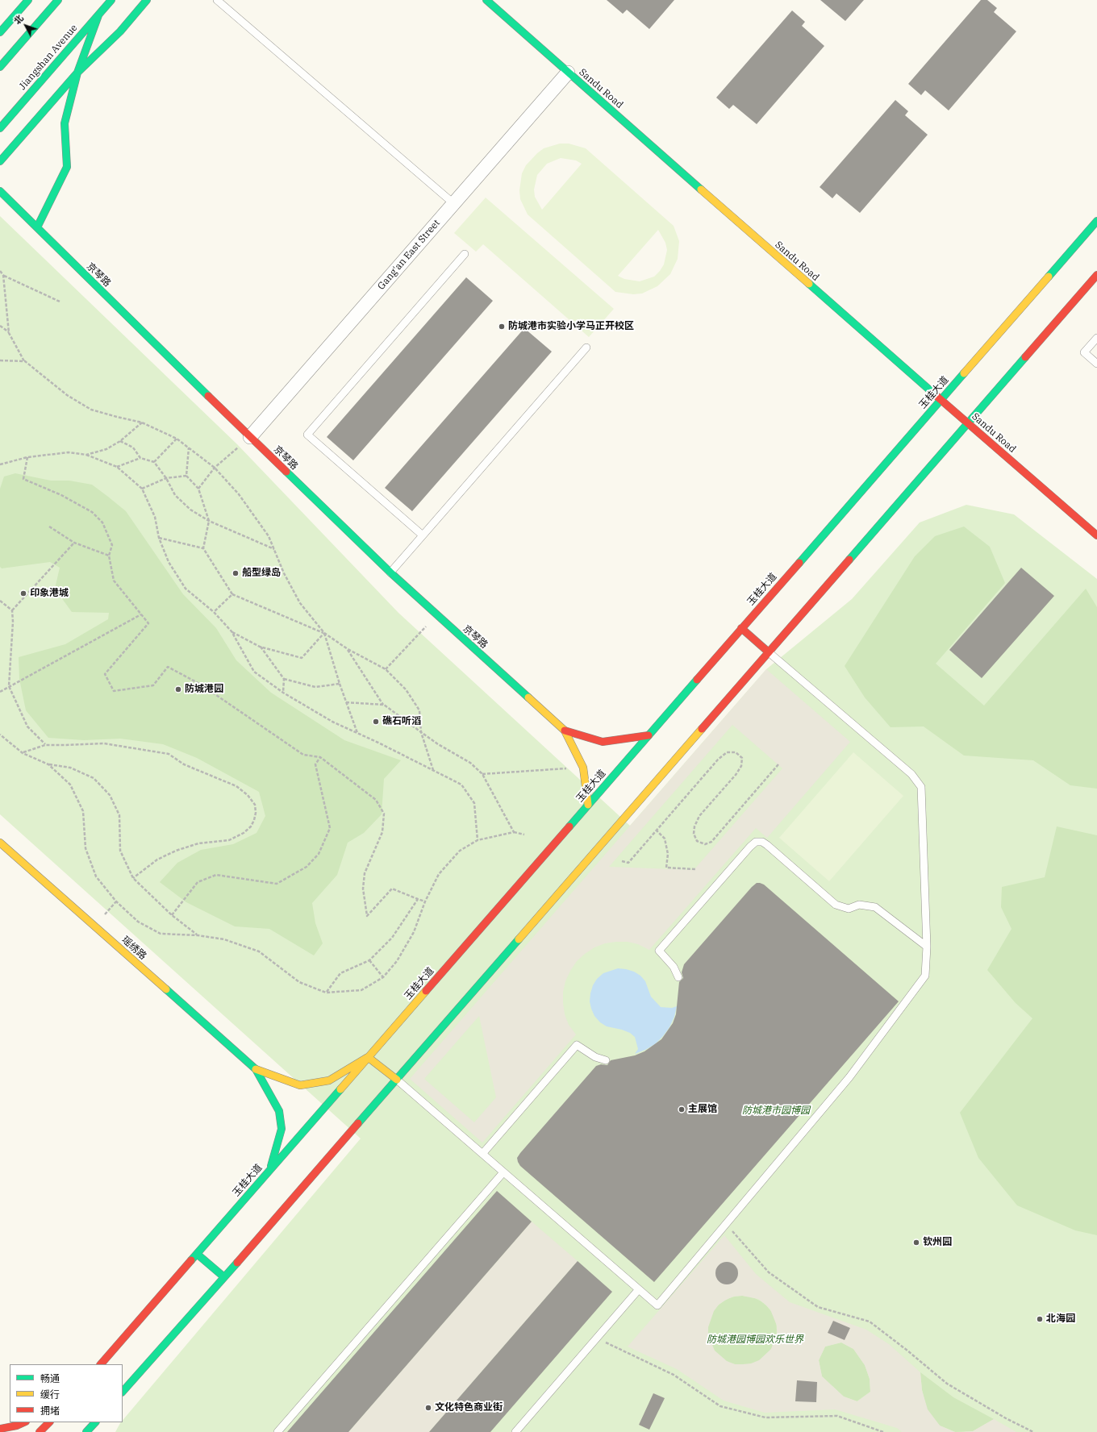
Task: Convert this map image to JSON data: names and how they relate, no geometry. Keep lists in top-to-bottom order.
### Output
{
  "streets": {
    "main road": [
      "Jiangshan Avenue",
      "Sandu Road",
      "京琴路",
      "玉桂大道",
      "瑶绣路"
    ],
    "street": ["Gang'an East Street"]
  },
  "crossings": [
    ["Sandu Road", "Gang'an East Street"],
    ["Sandu Road", "玉桂大道"],
    ["Gang'an East Street", "京琴路"]
  ],
  "parks": ["防城港市园博园", "防城港园博园欢乐世界"],
  "places": [
    "防城港市实验小学马正开校区",
    "船型绿岛",
    "印象港城",
    "防城港园",
    "礁石听滔",
    "主展馆",
    "钦州园",
    "北海园",
    "文化特色商业街"
  ],
  "legend": ["畅通", "缓行", "拥堵"],
  "north": "top left"
}
